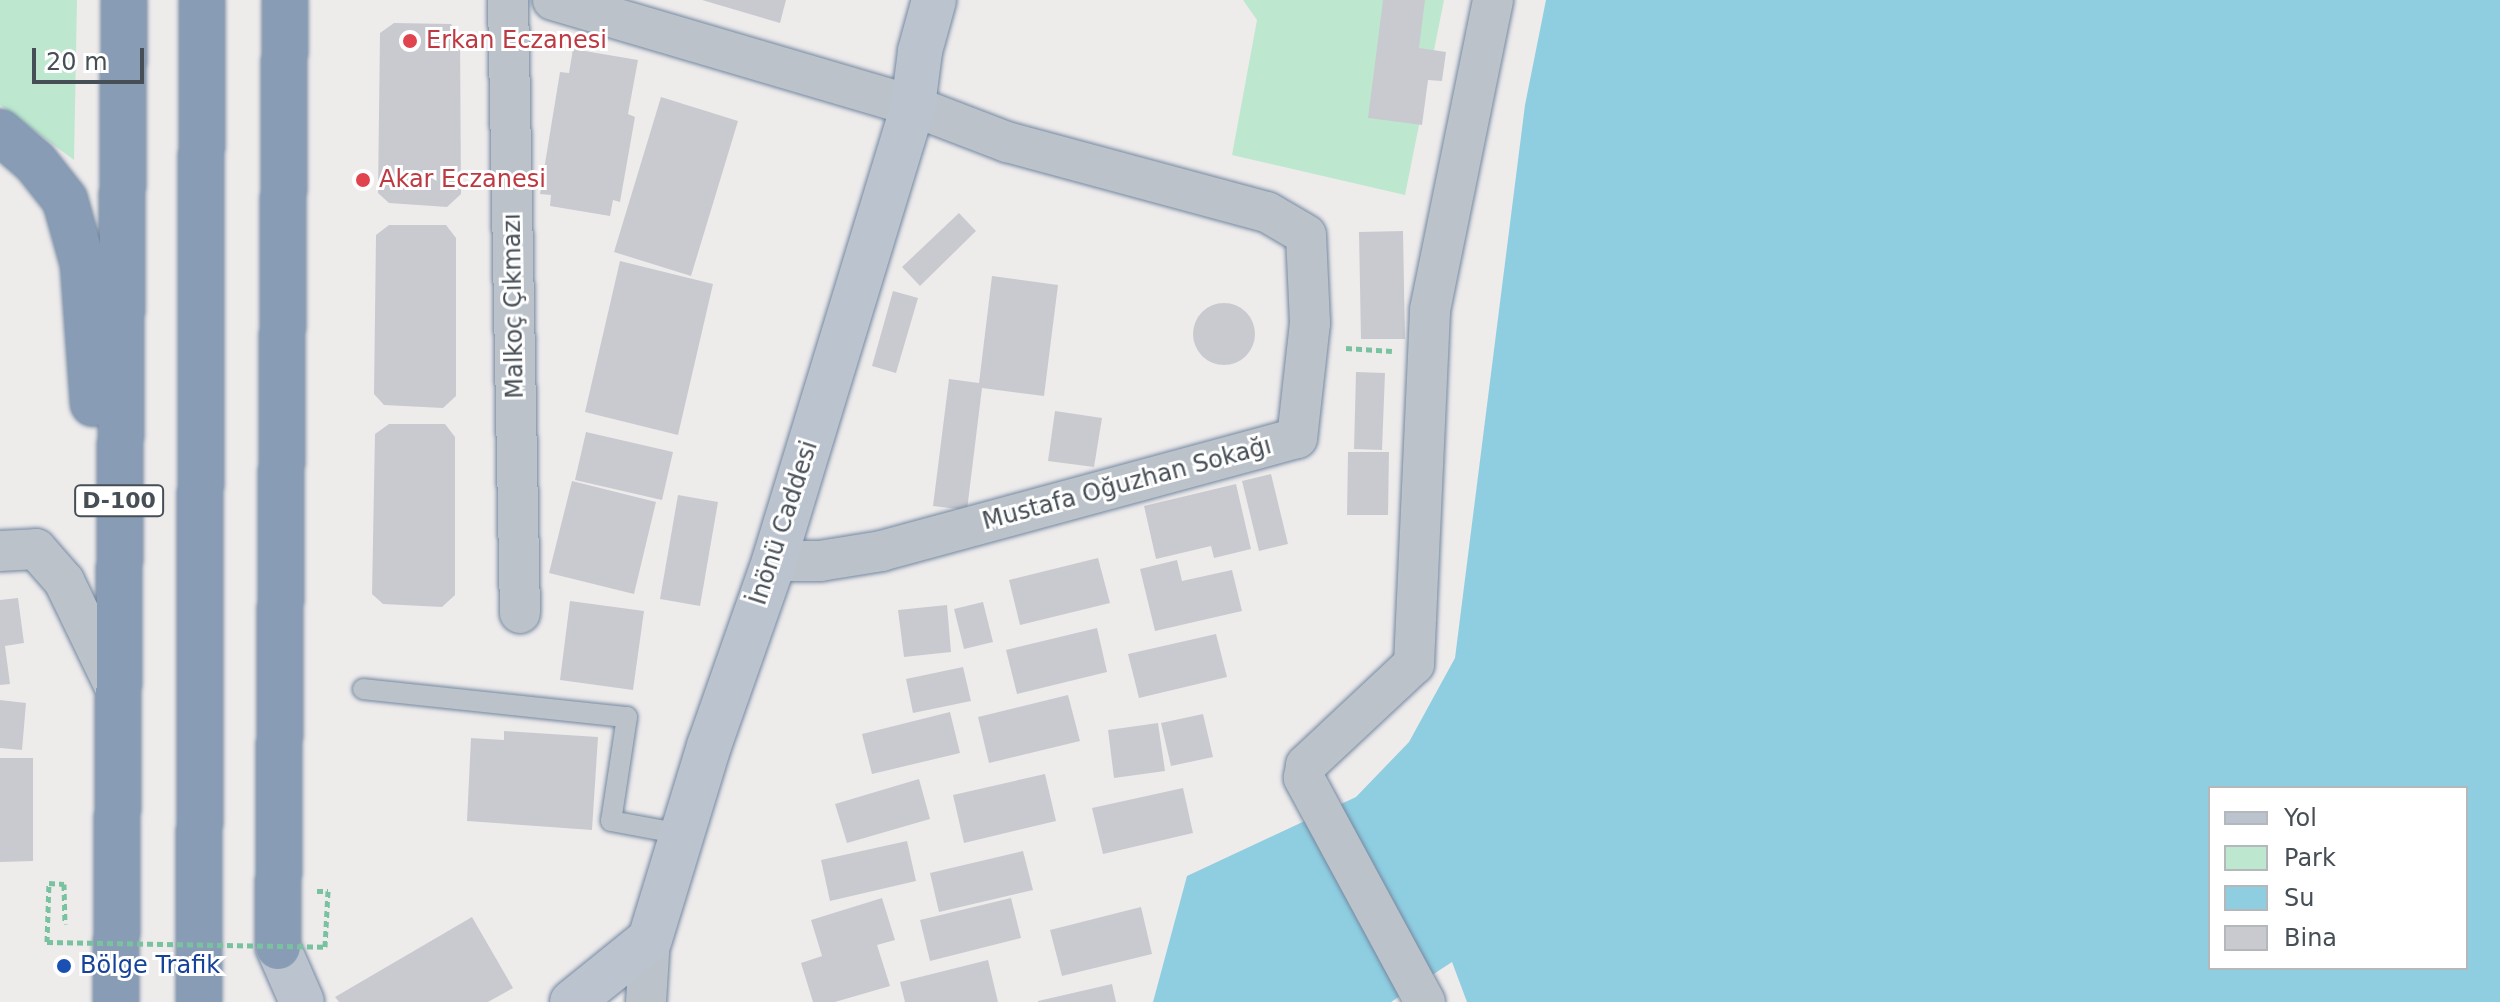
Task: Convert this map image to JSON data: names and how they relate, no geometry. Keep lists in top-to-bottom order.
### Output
{
  "streets": {
    "highway": ["D-100"],
    "main road": ["İnönü Caddesi"],
    "street": ["Malkoç Çıkmazı", "Mustafa Oğuzhan Sokağı"]
  },
  "crossings": [
    ["Mustafa Oğuzhan Sokağı", "İnönü Caddesi"]
  ],
  "places": ["Erkan Eczanesi", "Akar Eczanesi", "Bölge Trafik"],
  "legend": [
    "Yol",
    "Park",
    "Su",
    "Bina"
  ],
  "scale_bar": "20 m"
}
